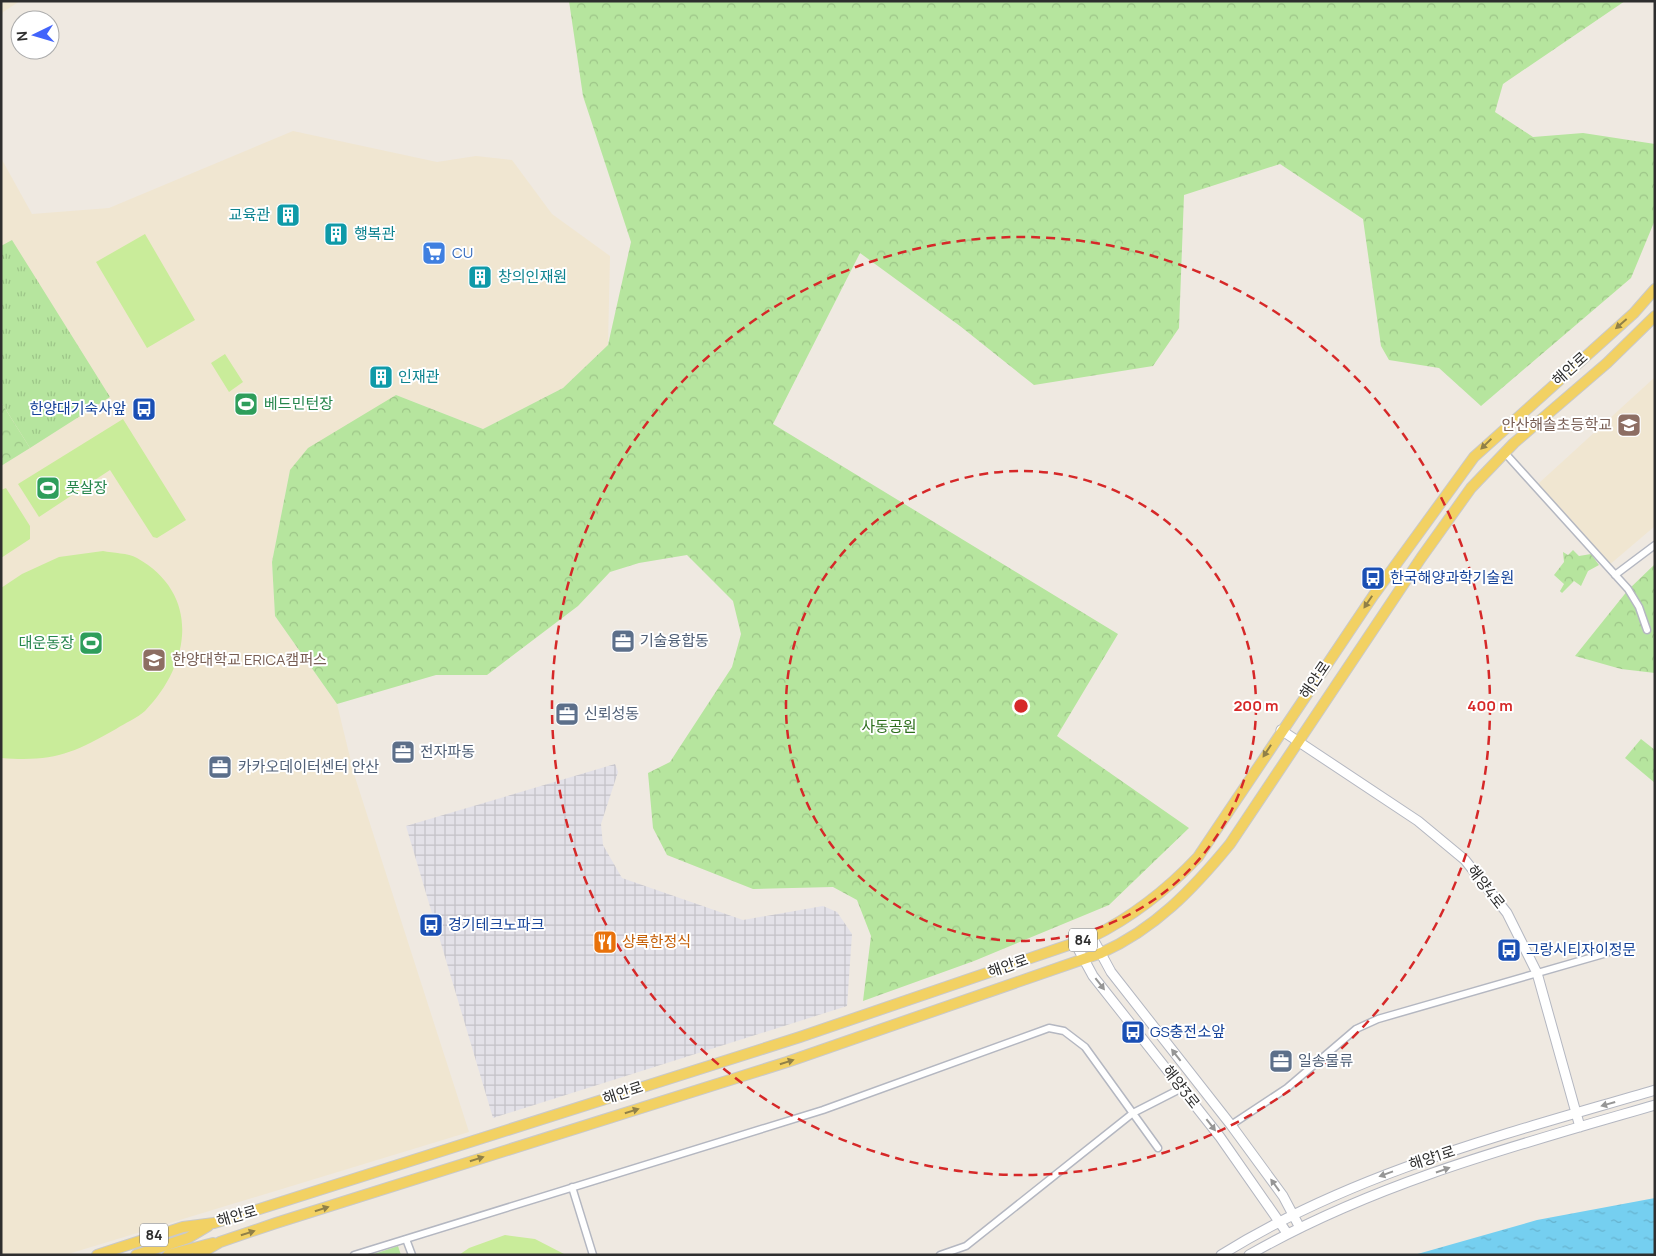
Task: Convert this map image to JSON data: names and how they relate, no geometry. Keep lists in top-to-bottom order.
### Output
{
  "streets": {
    "main road": ["해안로", "84"],
    "street": ["해양4로", "해양3로", "해양1로"]
  },
  "crossings": [
    ["해안로", "해양4로"],
    ["해안로", "해양3로"],
    ["해양4로", "해양1로"],
    ["해양3로", "해양1로"]
  ],
  "parks": ["사동공원"],
  "places": {
    "building": [
      "교육관",
      "행복관",
      "창의인재원",
      "인재관"
    ],
    "supermarket": ["CU"],
    "sports": ["베드민턴장", "풋살장", "대운동장"],
    "bus stop": [
      "한양대기숙사앞",
      "한국해양과학기술원",
      "경기테크노파크",
      "그랑시티자이정문",
      "GS충전소앞"
    ],
    "school or university": ["안산해솔초등학교", "한양대학교 ERICA캠퍼스"],
    "office": [
      "기술융합동",
      "신뢰성동",
      "전자파동",
      "카카오데이터센터 안산",
      "일송물류"
    ],
    "restaurant": ["상록한정식"]
  },
  "north": "left",
  "rings": ["200 m", "400 m"]
}
